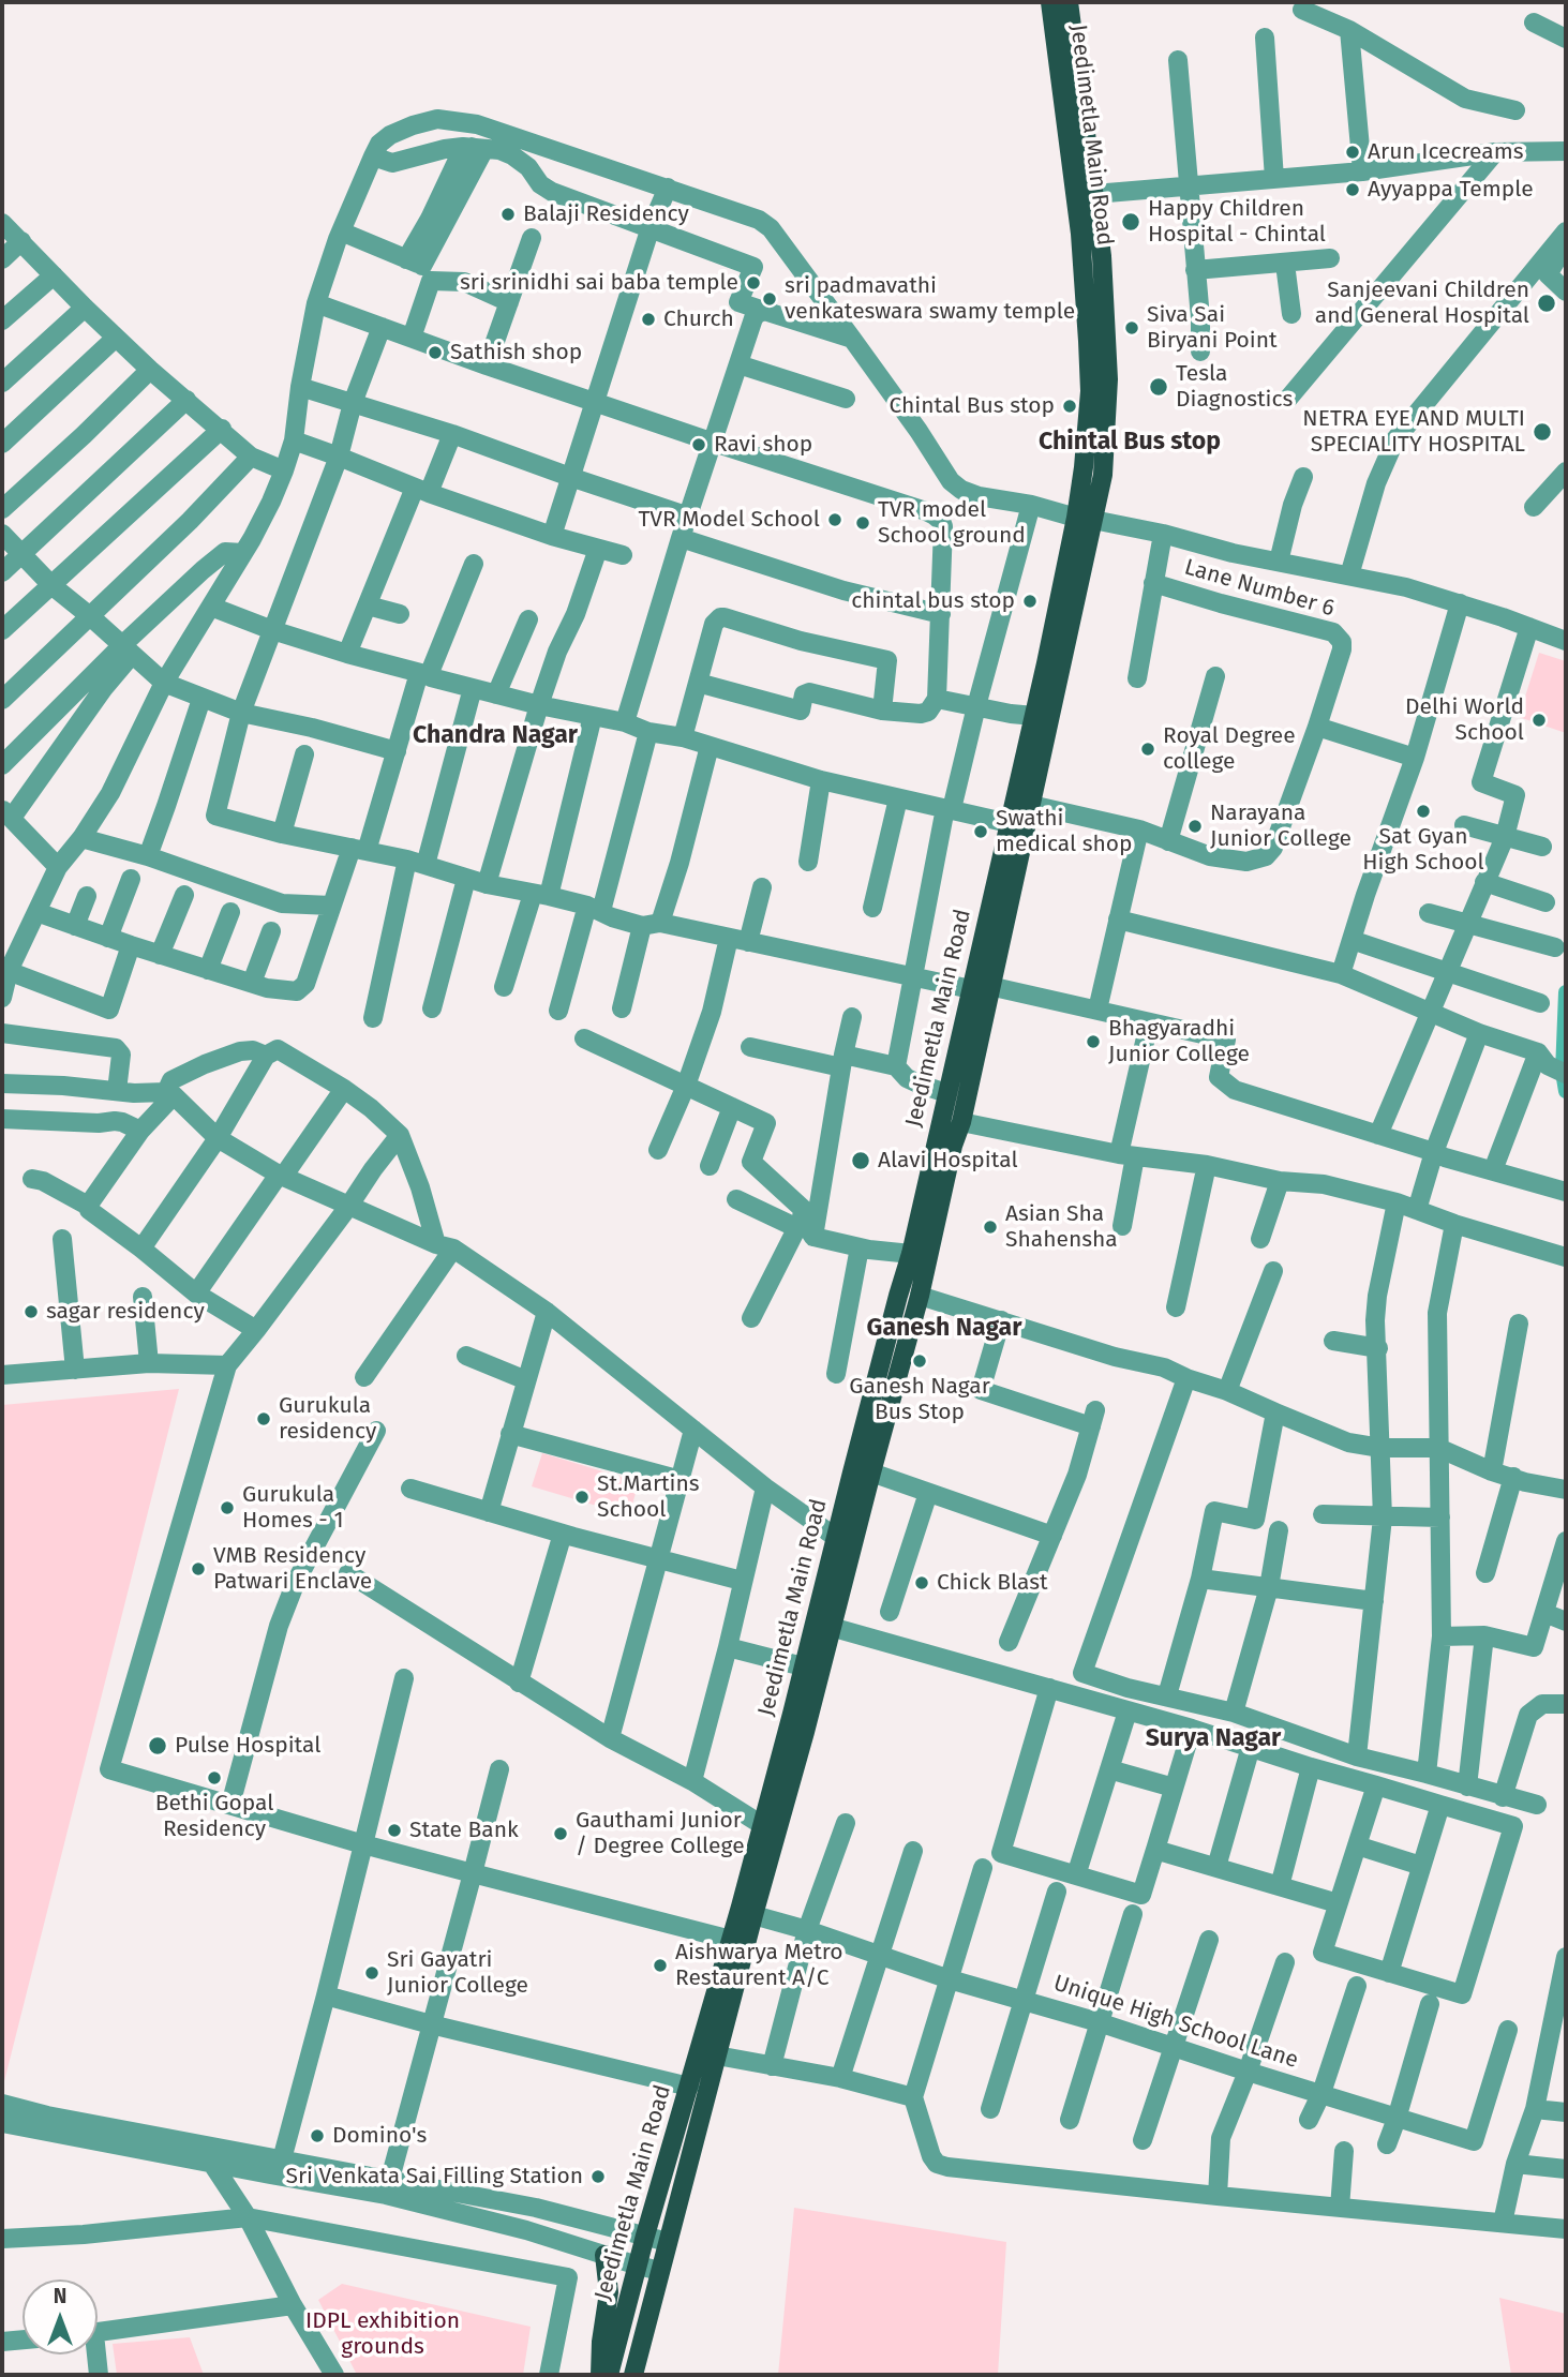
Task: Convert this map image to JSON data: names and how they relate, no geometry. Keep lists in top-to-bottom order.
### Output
{
  "streets": {
    "main road": ["Jeedimetla Main Road"],
    "street": ["Lane Number 6", "Unique High School Lane"]
  },
  "crossings": [
    ["Jeedimetla Main Road", "Unique High School Lane"]
  ],
  "districts": [
    "Chintal Bus stop",
    "Chandra Nagar",
    "Ganesh Nagar",
    "Surya Nagar"
  ],
  "parks": ["IDPL exhibition grounds"],
  "places": [
    "Arun Icecreams",
    "Ayyappa Temple",
    "Balaji Residency",
    "Happy Children Hospital - Chintal",
    "sri srinidhi sai baba temple",
    "sri padmavathi venkateswara swamy temple",
    "Sanjeevani Children and General Hospital",
    "Church",
    "Siva Sai Biryani Point",
    "Sathish shop",
    "Tesla Diagnostics",
    "Chintal Bus stop",
    "NETRA EYE AND MULTI SPECIALITY HOSPITAL",
    "Ravi shop",
    "TVR Model School",
    "TVR model School ground",
    "chintal bus stop",
    "Delhi World School",
    "Royal Degree college",
    "Sat Gyan High School",
    "Narayana Junior College",
    "Swathi medical shop",
    "Bhagyaradhi Junior College",
    "Alavi Hospital",
    "Asian Sha Shahensha",
    "sagar residency",
    "Ganesh Nagar Bus Stop",
    "Gurukula residency",
    "St.Martins School",
    "Gurukula Homes - 1",
    "VMB Residency Patwari Enclave",
    "Chick Blast",
    "Pulse Hospital",
    "Bethi Gopal Residency",
    "State Bank",
    "Gauthami Junior / Degree College",
    "Aishwarya Metro Restaurent A/C",
    "Sri Gayatri Junior College",
    "Domino's",
    "Sri Venkata Sai Filling Station"
  ],
  "north": "top"
}
